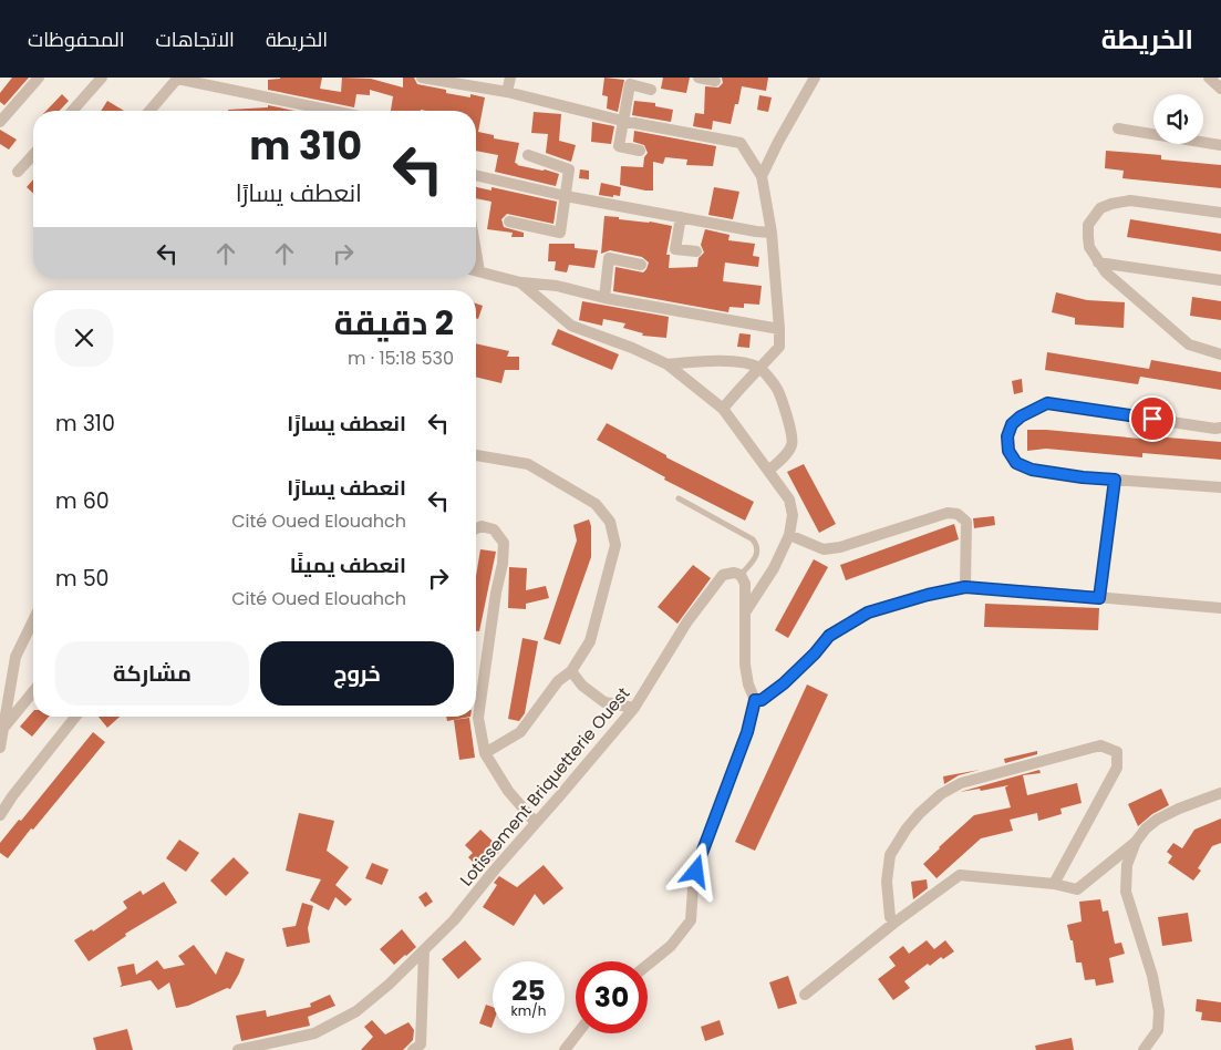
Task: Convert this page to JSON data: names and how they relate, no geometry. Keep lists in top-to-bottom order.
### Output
{
  "streets": {
    "street": ["Lotissement Briquetterie Ouest"]
  },
  "page": {
    "header": "الخريطة",
    "nav": ["الخريطة", "الاتجاهات", "المحفوظات"],
    "turn": ["310 m", "انعطف يسارًا"],
    "heading": ["2 دقيقة", "530 m · 15:18"],
    "list": [
      {
        "name": "انعطف يسارًا",
        "value": "310 m"
      },
      {
        "name": "انعطف يسارًا",
        "note": "Cité Oued Elouahch",
        "value": "60 m"
      },
      {
        "name": "انعطف يمينًا",
        "note": "Cité Oued Elouahch",
        "value": "50 m"
      }
    ],
    "buttons": ["خروج", "مشاركة"],
    "speed": "25 km/h",
    "limit": "30"
  }
}
